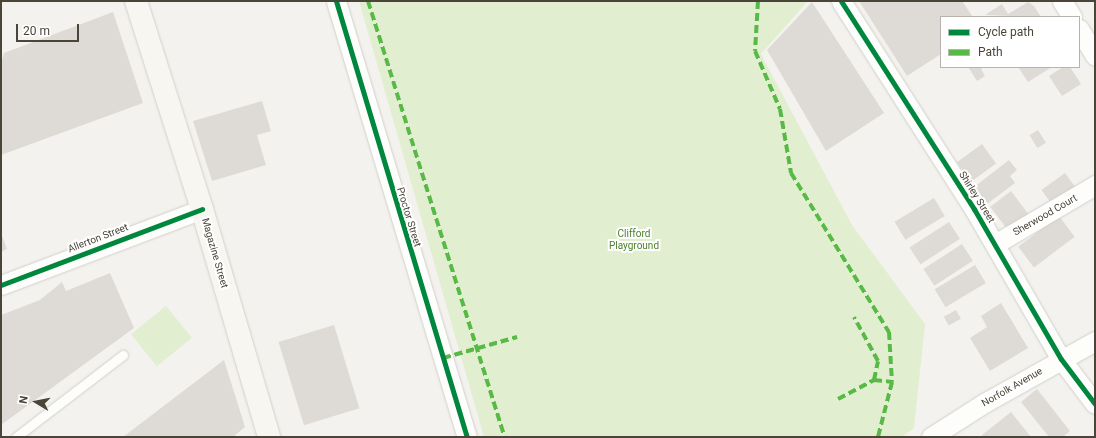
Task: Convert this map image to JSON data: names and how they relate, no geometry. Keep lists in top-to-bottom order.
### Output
{
  "streets": {
    "main road": ["Magazine Street"],
    "street": [
      "Shirley Street",
      "Sherwood Court",
      "Proctor Street",
      "Allerton Street",
      "Norfolk Avenue"
    ]
  },
  "crossings": [
    ["Shirley Street", "Sherwood Court"],
    ["Shirley Street", "Norfolk Avenue"],
    ["Allerton Street", "Magazine Street"]
  ],
  "parks": ["Clifford Playground"],
  "legend": ["Cycle path", "Path"],
  "scale_bar": "20 m",
  "north": "left"
}
